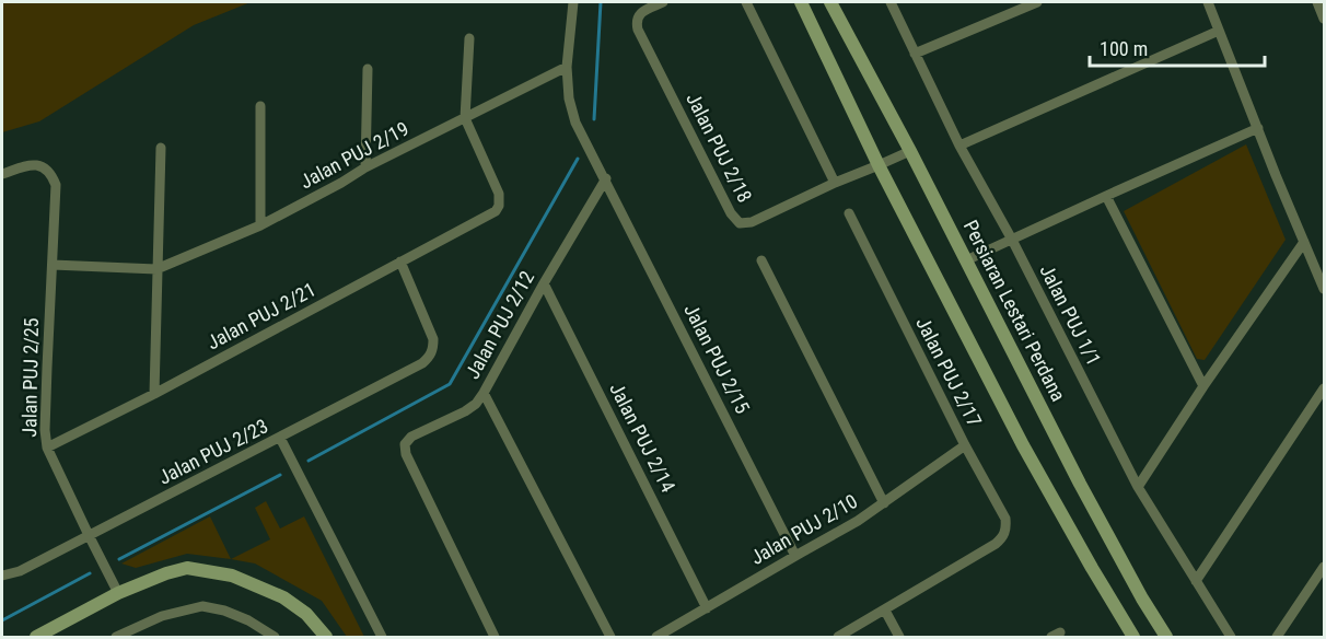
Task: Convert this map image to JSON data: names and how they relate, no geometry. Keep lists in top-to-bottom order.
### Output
{
  "streets": {
    "main road": ["Persiaran Lestari Perdana"],
    "street": [
      "Jalan PUJ 2/18",
      "Jalan PUJ 2/19",
      "Jalan PUJ 1/1",
      "Jalan PUJ 2/21",
      "Jalan PUJ 2/12",
      "Jalan PUJ 2/15",
      "Jalan PUJ 2/17",
      "Jalan PUJ 2/25",
      "Jalan PUJ 2/14",
      "Jalan PUJ 2/23",
      "Jalan PUJ 2/10"
    ]
  },
  "crossings": [
    ["Jalan PUJ 2/18", "Persiaran Lestari Perdana"],
    ["Jalan PUJ 2/19", "Jalan PUJ 2/21"],
    ["Jalan PUJ 2/21", "Jalan PUJ 2/25"],
    ["Jalan PUJ 2/21", "Jalan PUJ 2/23"],
    ["Jalan PUJ 2/12", "Jalan PUJ 2/15"],
    ["Jalan PUJ 2/12", "Jalan PUJ 2/14"],
    ["Jalan PUJ 2/15", "Jalan PUJ 2/10"],
    ["Jalan PUJ 2/17", "Jalan PUJ 2/10"],
    ["Jalan PUJ 2/25", "Jalan PUJ 2/23"],
    ["Jalan PUJ 2/14", "Jalan PUJ 2/10"]
  ],
  "scale_bar": "100 m"
}
